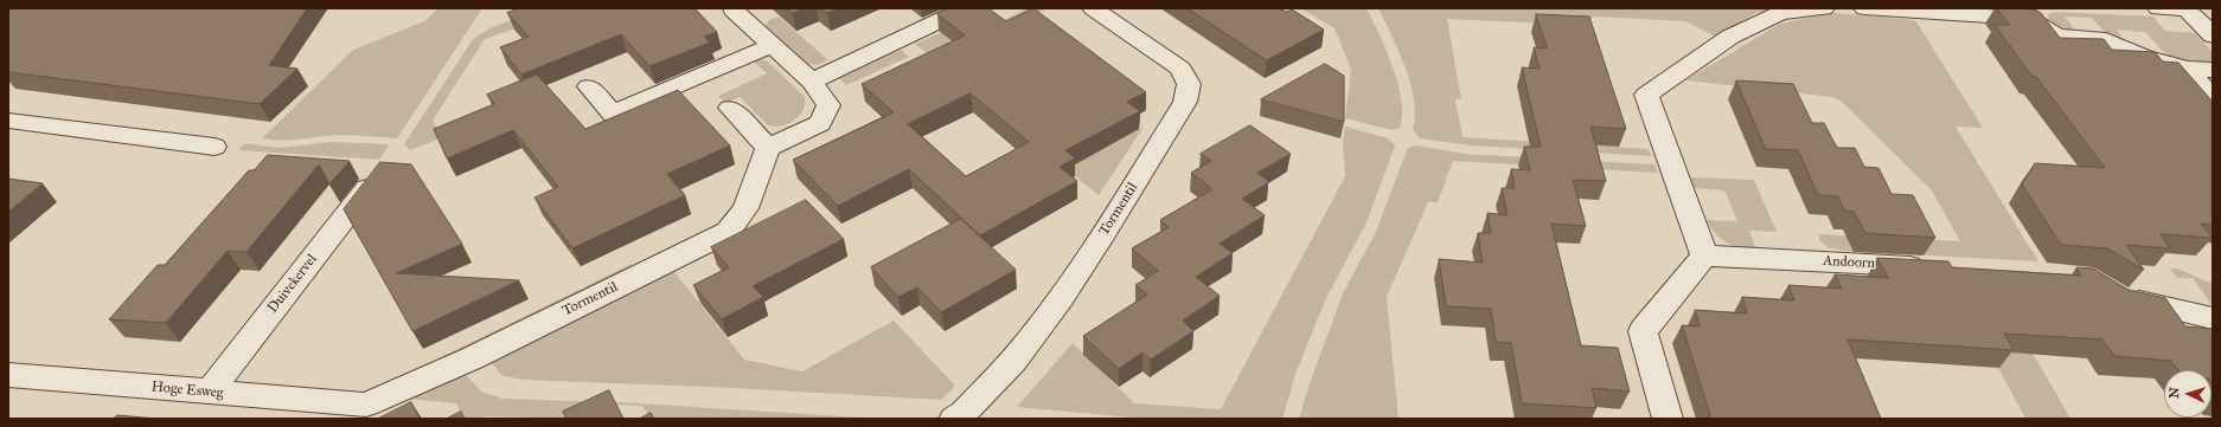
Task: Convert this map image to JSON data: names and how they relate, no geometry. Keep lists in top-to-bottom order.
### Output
{
  "streets": {
    "street": [
      "Tormentil",
      "Andoorn",
      "Duivekervel",
      "Hoge Esweg"
    ]
  },
  "crossings": [
    ["Tormentil", "Hoge Esweg"],
    ["Duivekervel", "Hoge Esweg"]
  ],
  "north": "left"
}
